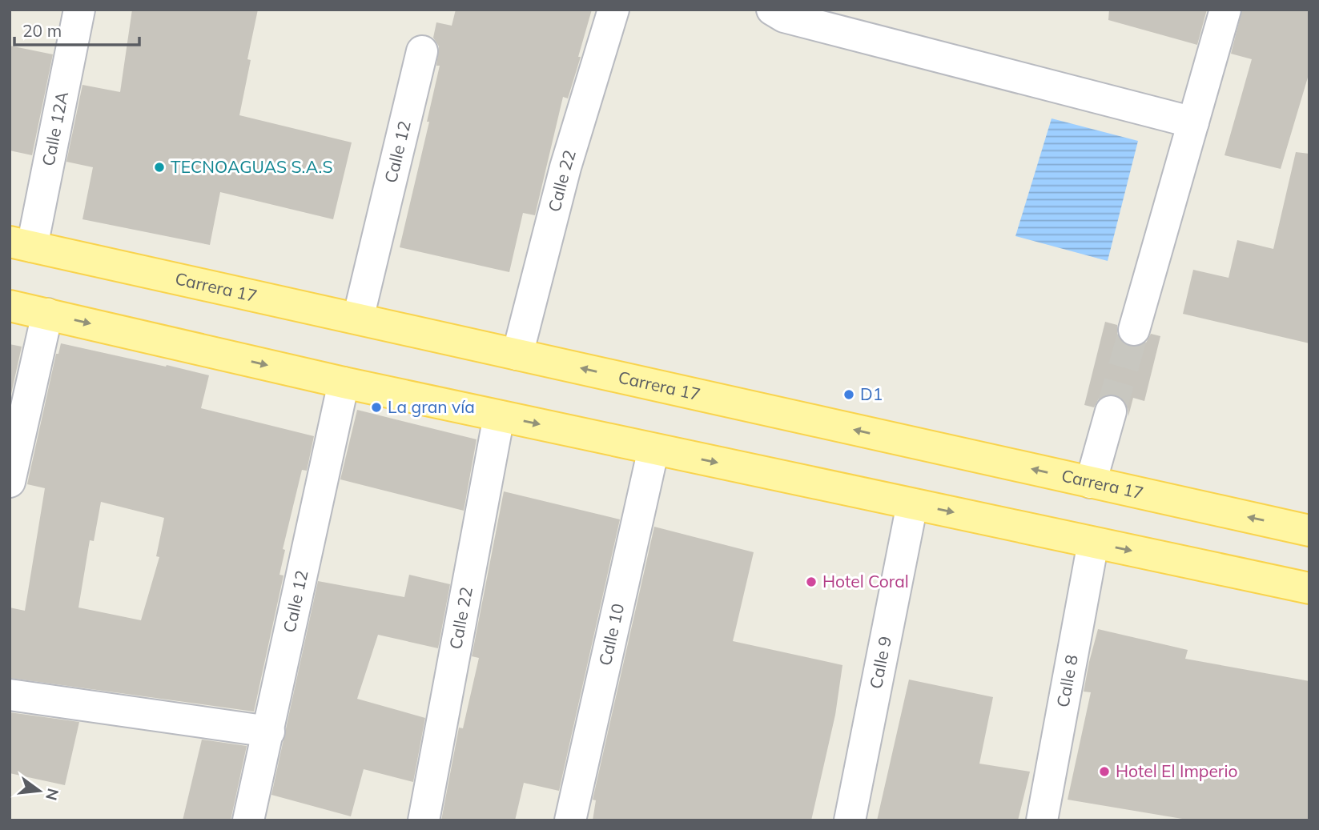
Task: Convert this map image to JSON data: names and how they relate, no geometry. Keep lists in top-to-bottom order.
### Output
{
  "streets": {
    "main road": ["Carrera 17"],
    "street": [
      "Calle 12A",
      "Calle 12",
      "Calle 22",
      "Calle 10",
      "Calle 9",
      "Calle 8"
    ]
  },
  "crossings": [
    ["Calle 12A", "Carrera 17"],
    ["Calle 12", "Carrera 17"],
    ["Calle 22", "Carrera 17"]
  ],
  "places": [
    "TECNOAGUAS S.A.S",
    "D1",
    "La gran vía",
    "Hotel Coral",
    "Hotel El Imperio"
  ],
  "scale_bar": "20 m",
  "north": "right"
}
